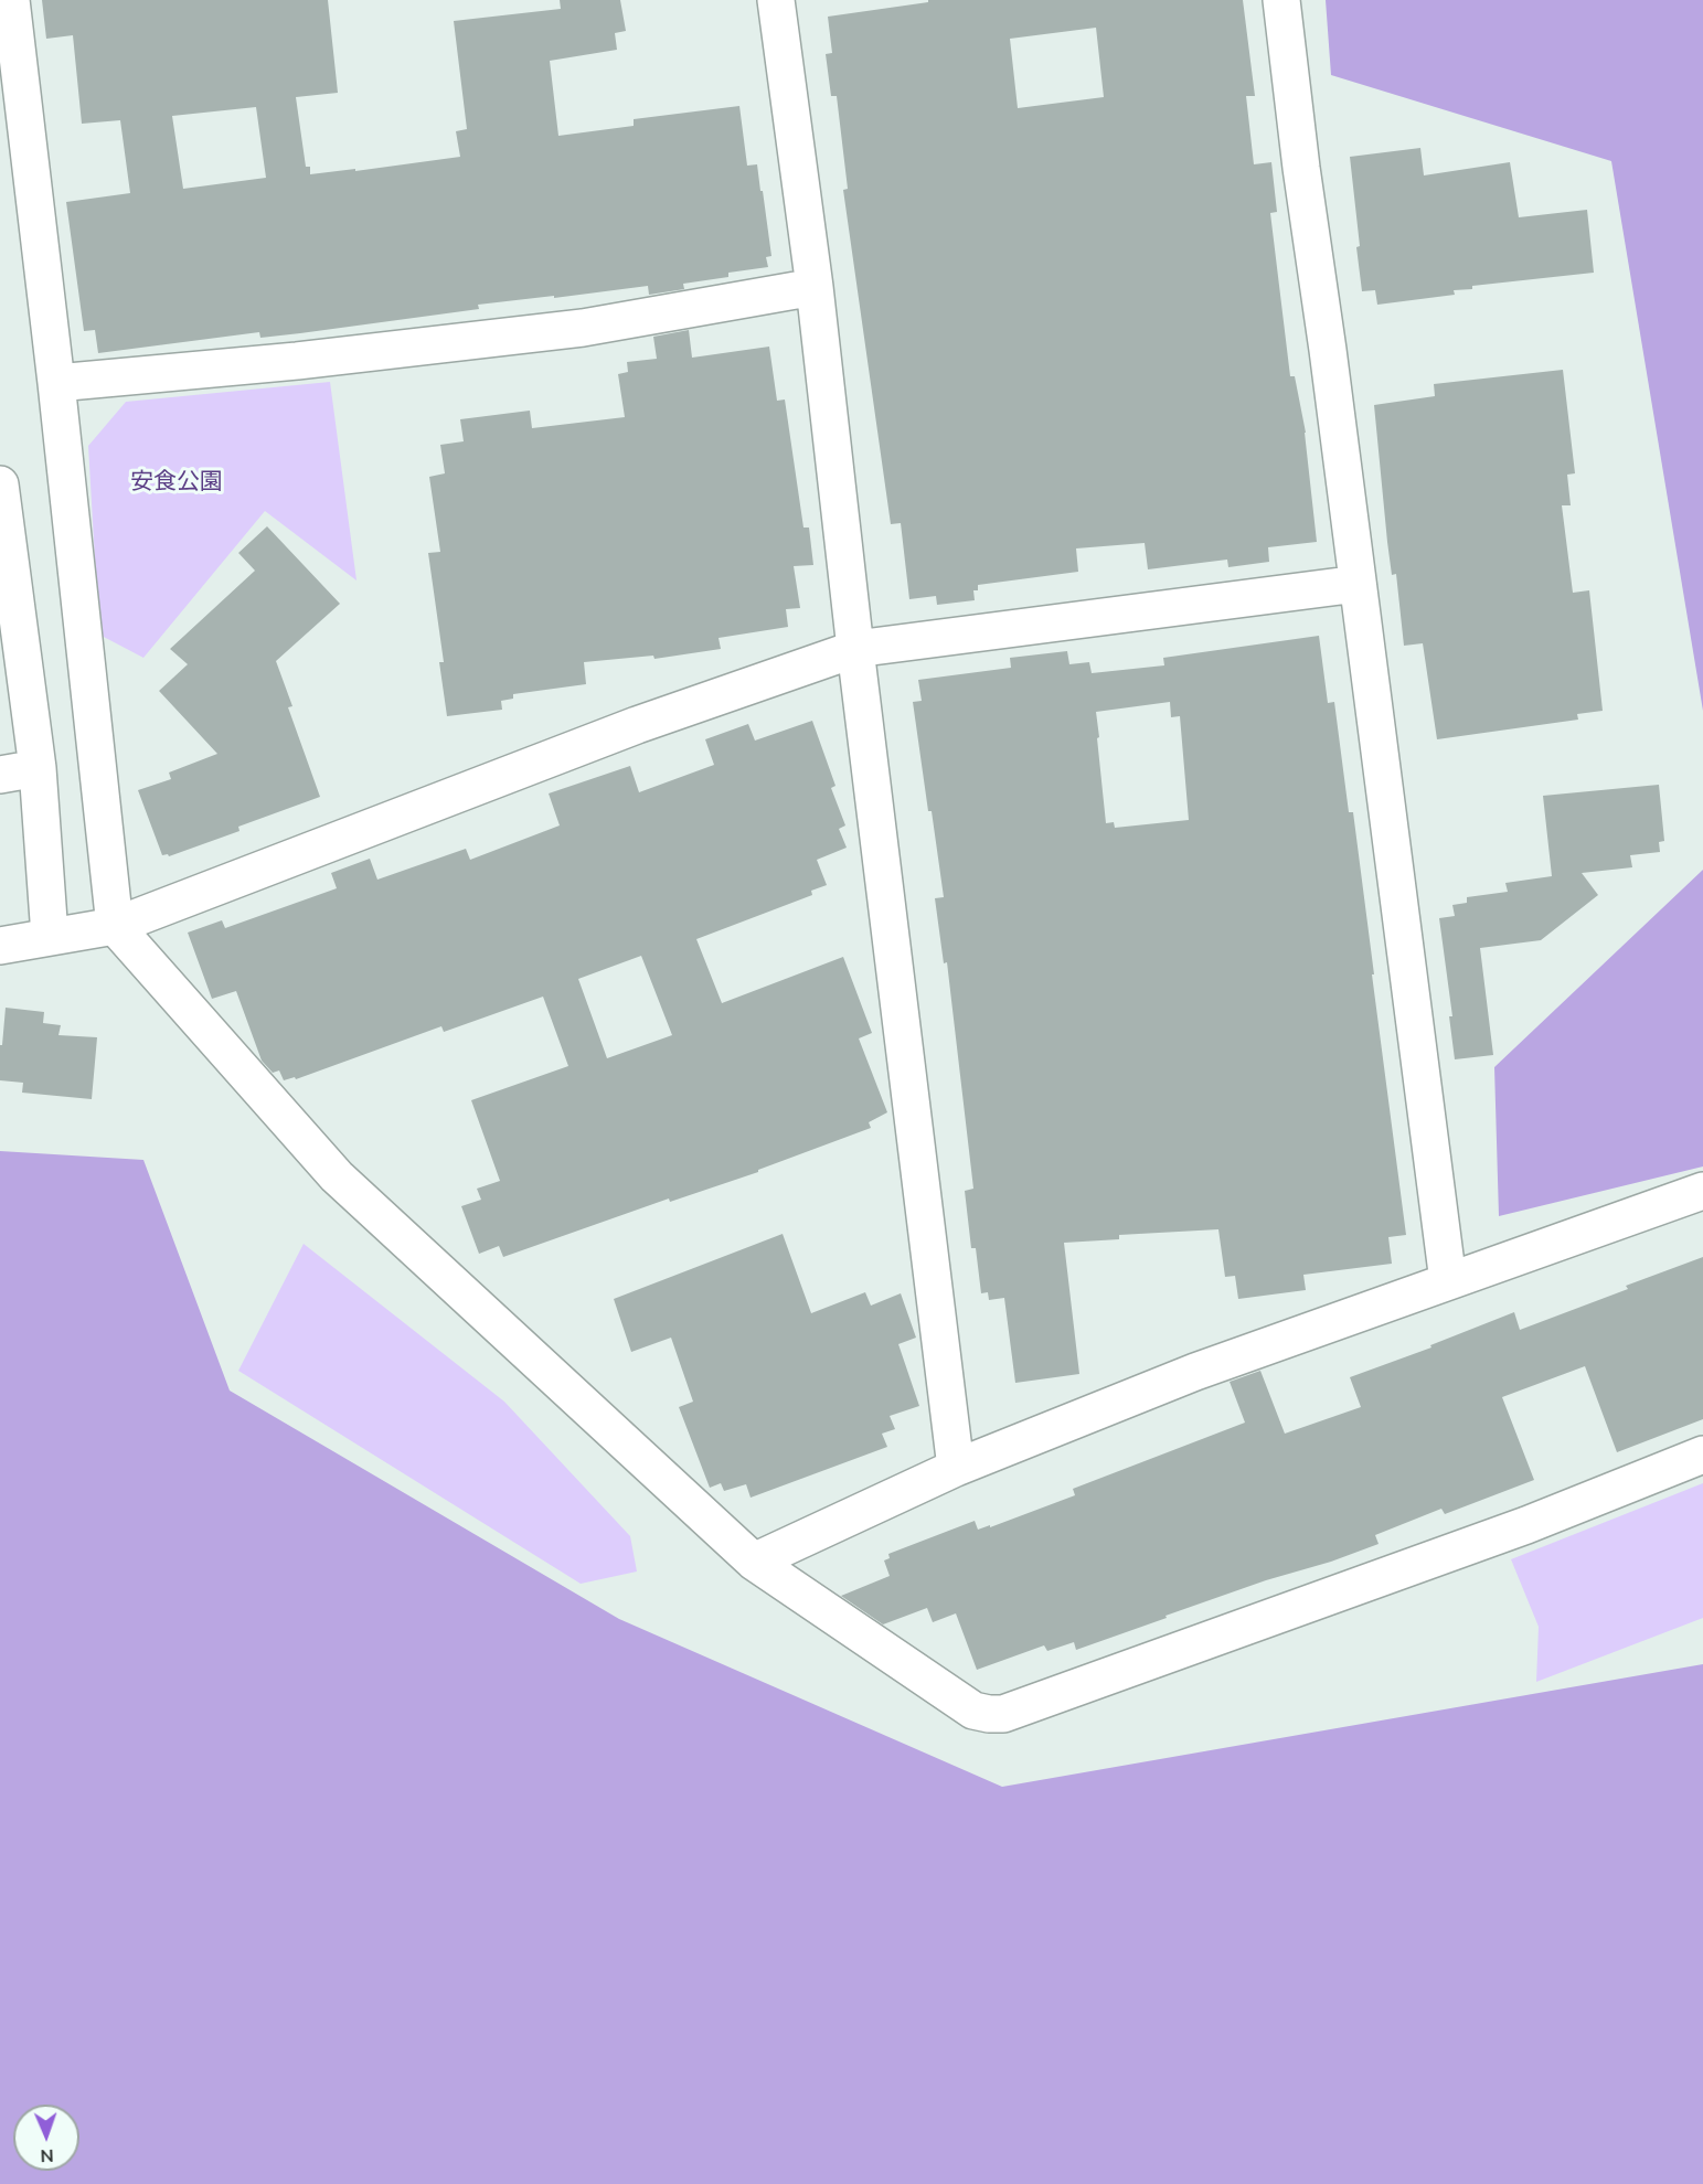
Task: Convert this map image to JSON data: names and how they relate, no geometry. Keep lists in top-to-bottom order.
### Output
{
  "parks": ["安食公園"],
  "north": "bottom"
}
